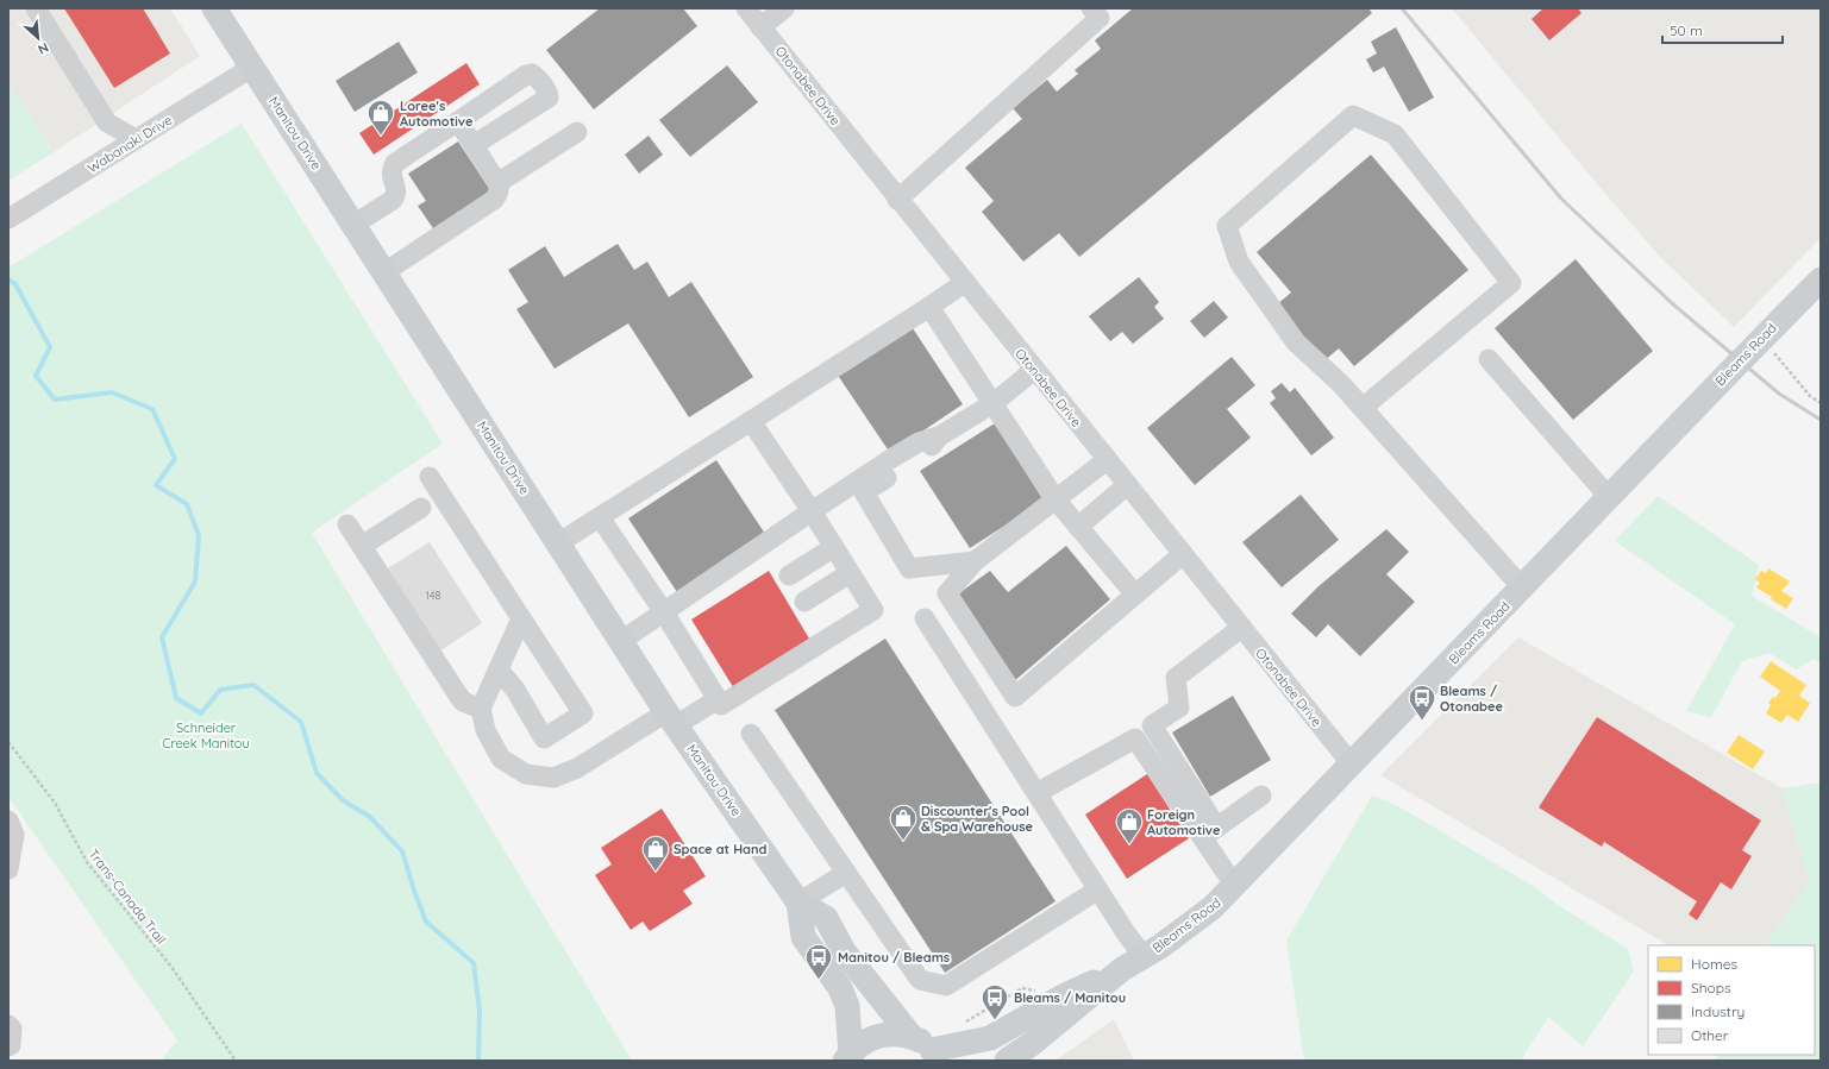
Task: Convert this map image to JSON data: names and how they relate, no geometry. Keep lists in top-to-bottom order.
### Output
{
  "streets": {
    "main road": ["Manitou Drive", "Bleams Road"],
    "street": ["Otonabee Drive", "Wabanaki Drive"],
    "path": ["Trans-Canada Trail"]
  },
  "crossings": [
    ["Otonabee Drive", "Bleams Road"],
    ["Manitou Drive", "Wabanaki Drive"],
    ["Manitou Drive", "Bleams Road"]
  ],
  "parks": ["Schneider Creek Manitou"],
  "places": {
    "shop": [
      "Loree's Automotive",
      "Discounter's Pool & Spa Warehouse",
      "Foreign Automotive",
      "Space at Hand"
    ],
    "bus stop": ["Bleams / Otonabee", "Manitou / Bleams", "Bleams / Manitou"]
  },
  "house_numbers": ["148"],
  "legend": [
    "Homes",
    "Shops",
    "Industry",
    "Other"
  ],
  "scale_bar": "50 m",
  "north": "bottom right"
}
